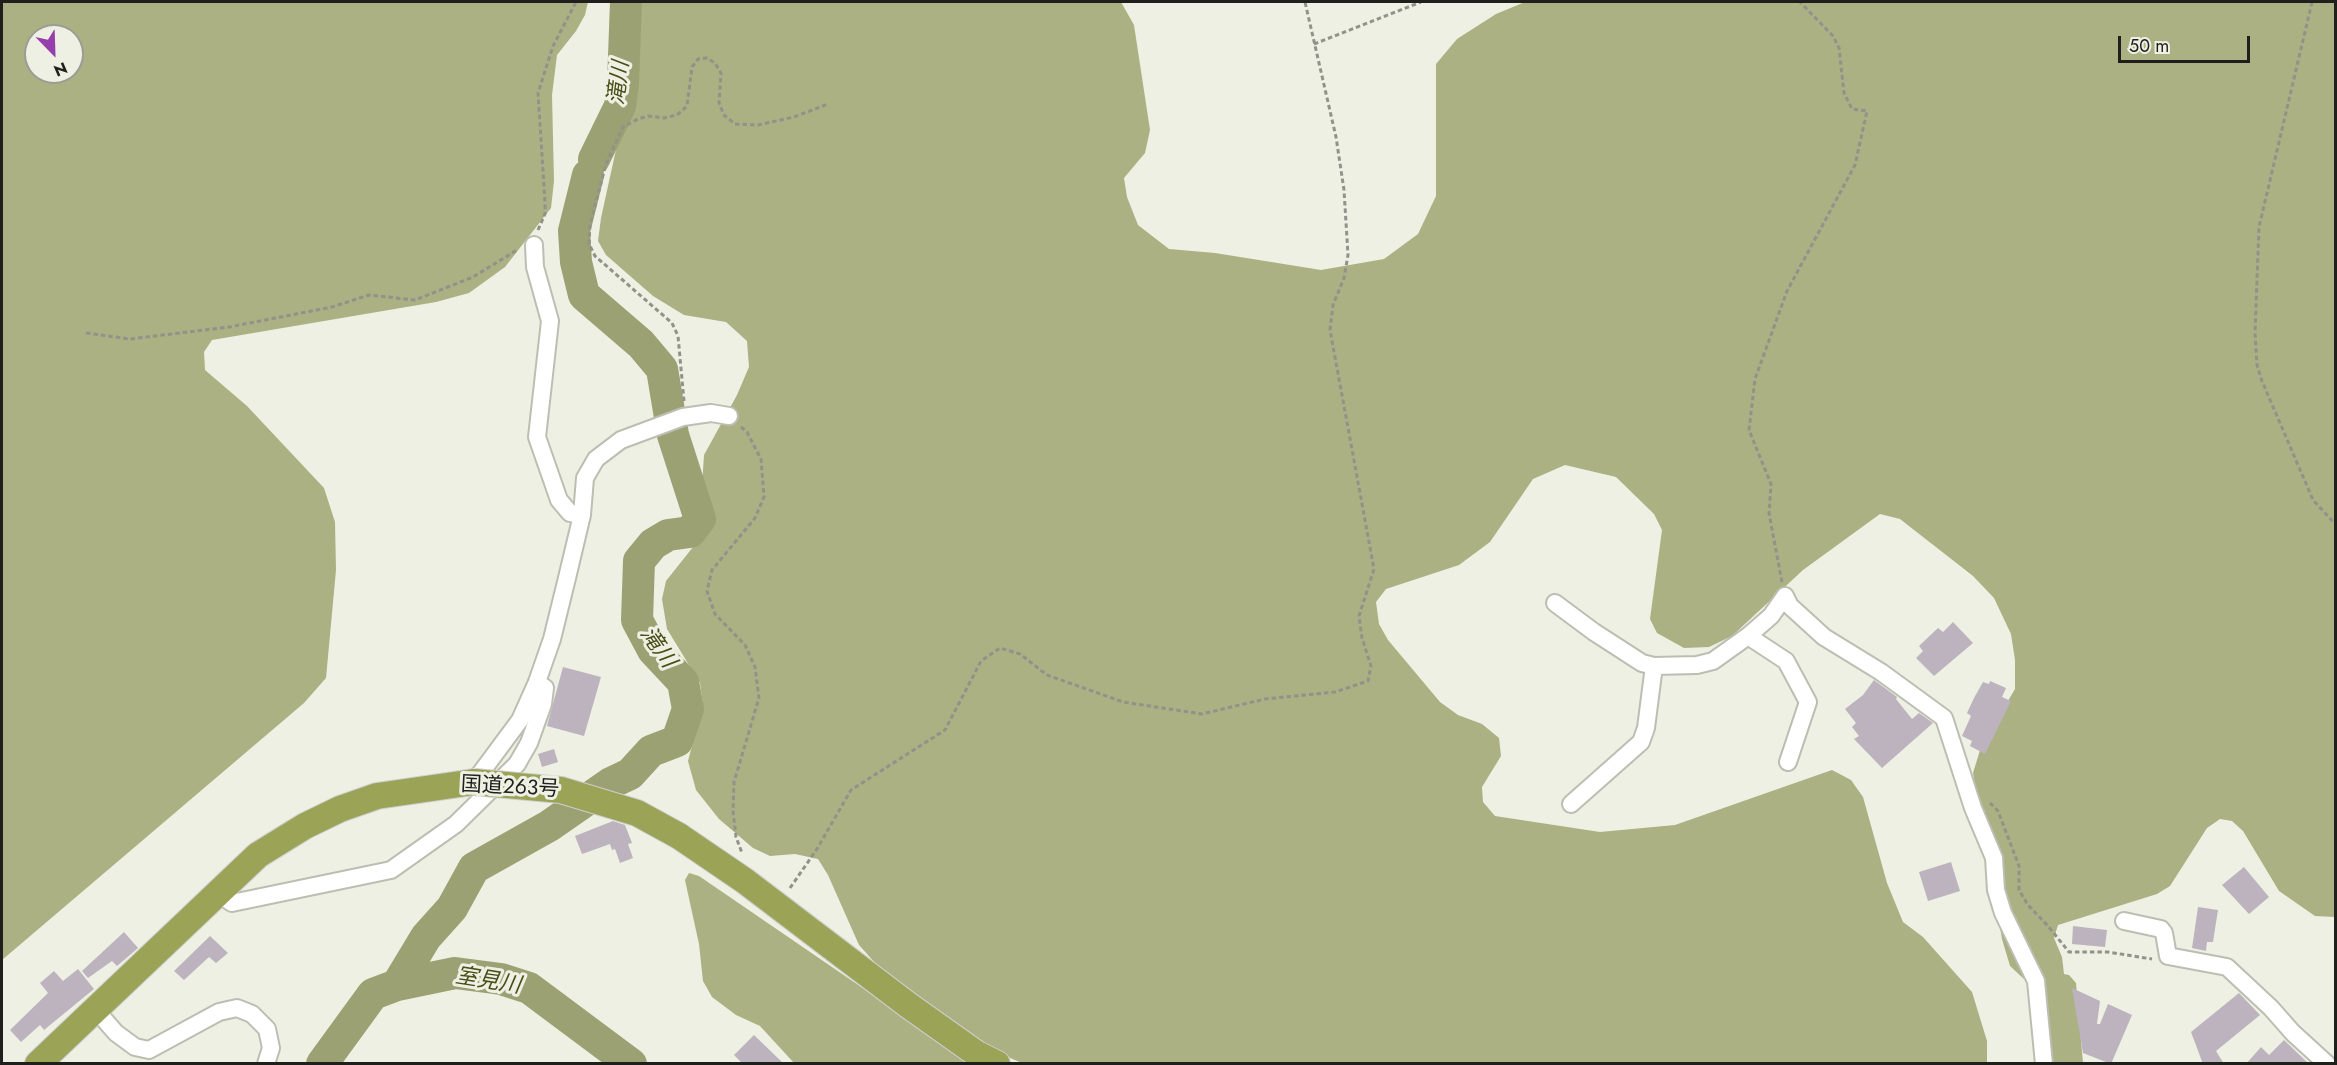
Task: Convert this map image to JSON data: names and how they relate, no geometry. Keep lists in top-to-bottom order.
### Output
{
  "streets": {
    "highway": ["国道263号"]
  },
  "water": ["滝川", "室見川"],
  "scale_bar": "50 m",
  "north": "bottom right"
}
